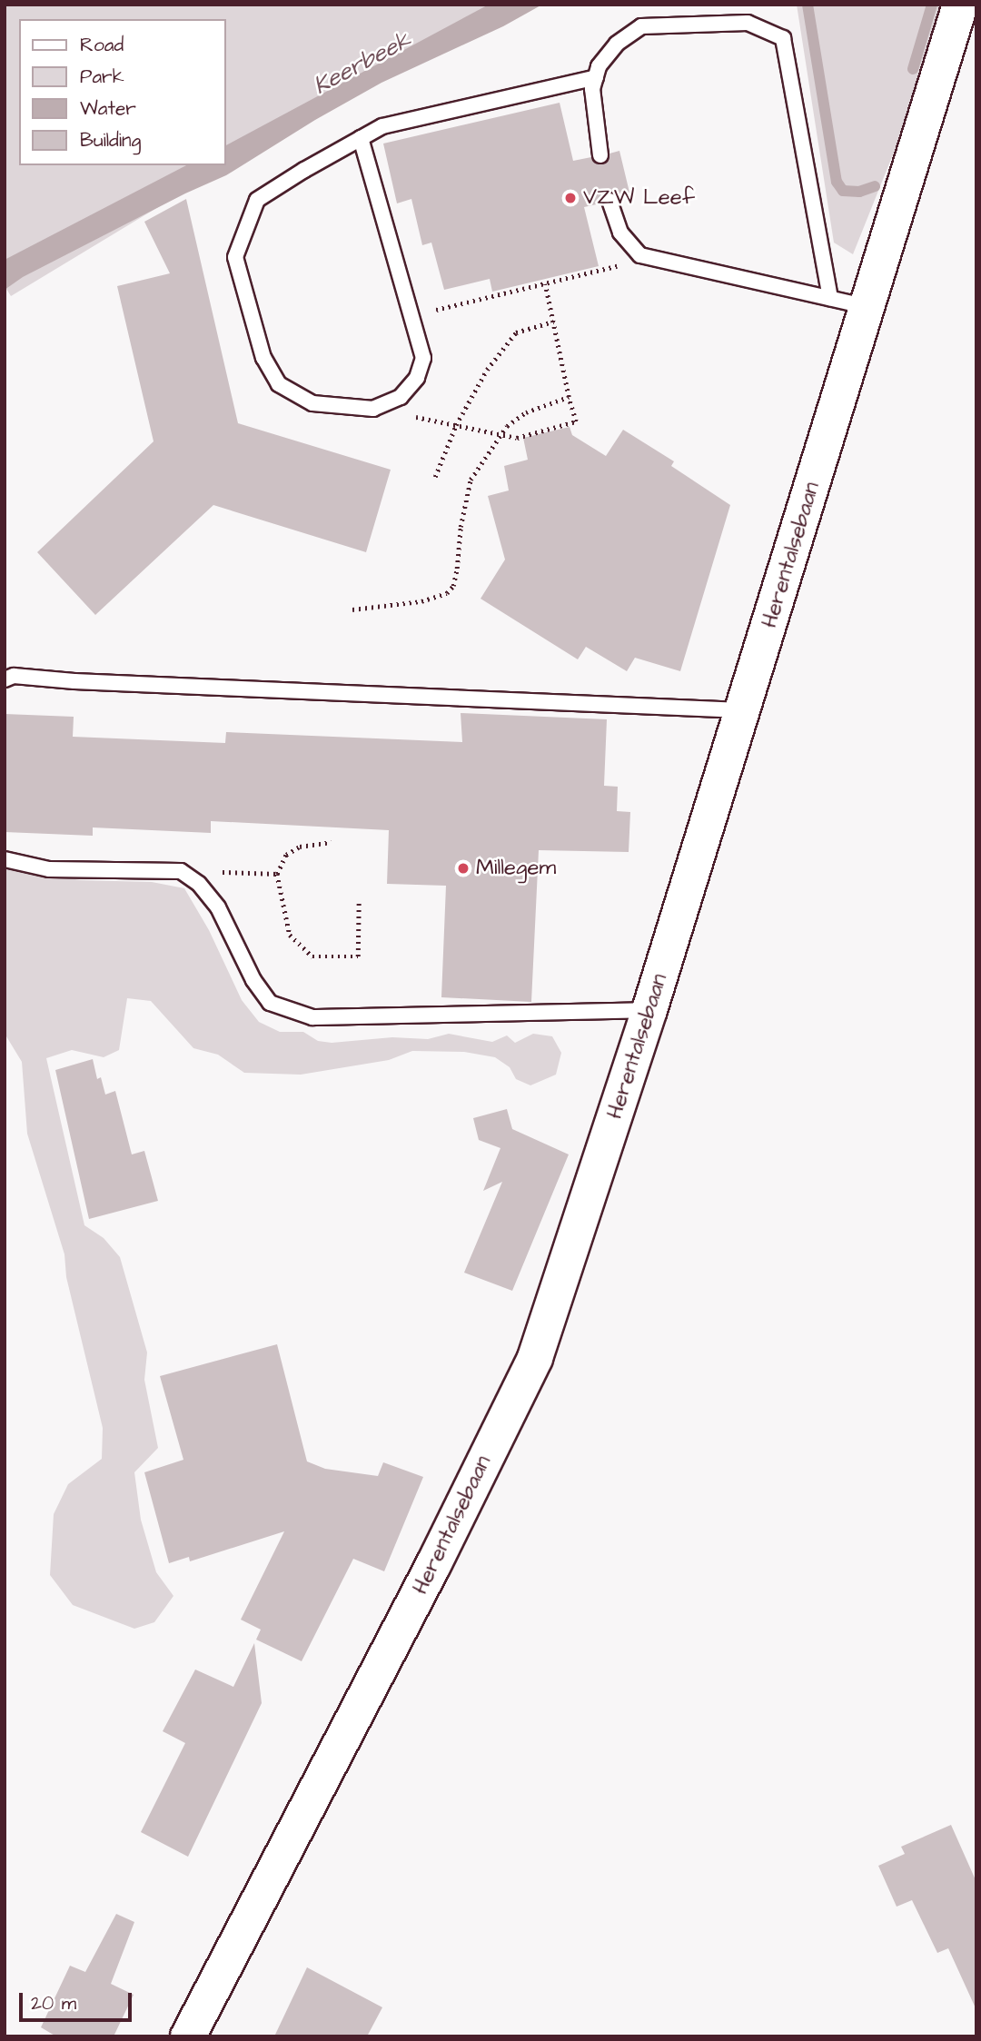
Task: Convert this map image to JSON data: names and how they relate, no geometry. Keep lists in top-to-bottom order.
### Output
{
  "streets": {
    "street": ["Herentalsebaan"]
  },
  "water": ["Keerbeek"],
  "places": ["VZW Leef", "Millegem"],
  "legend": [
    "Road",
    "Park",
    "Water",
    "Building"
  ],
  "scale_bar": "20 m"
}
